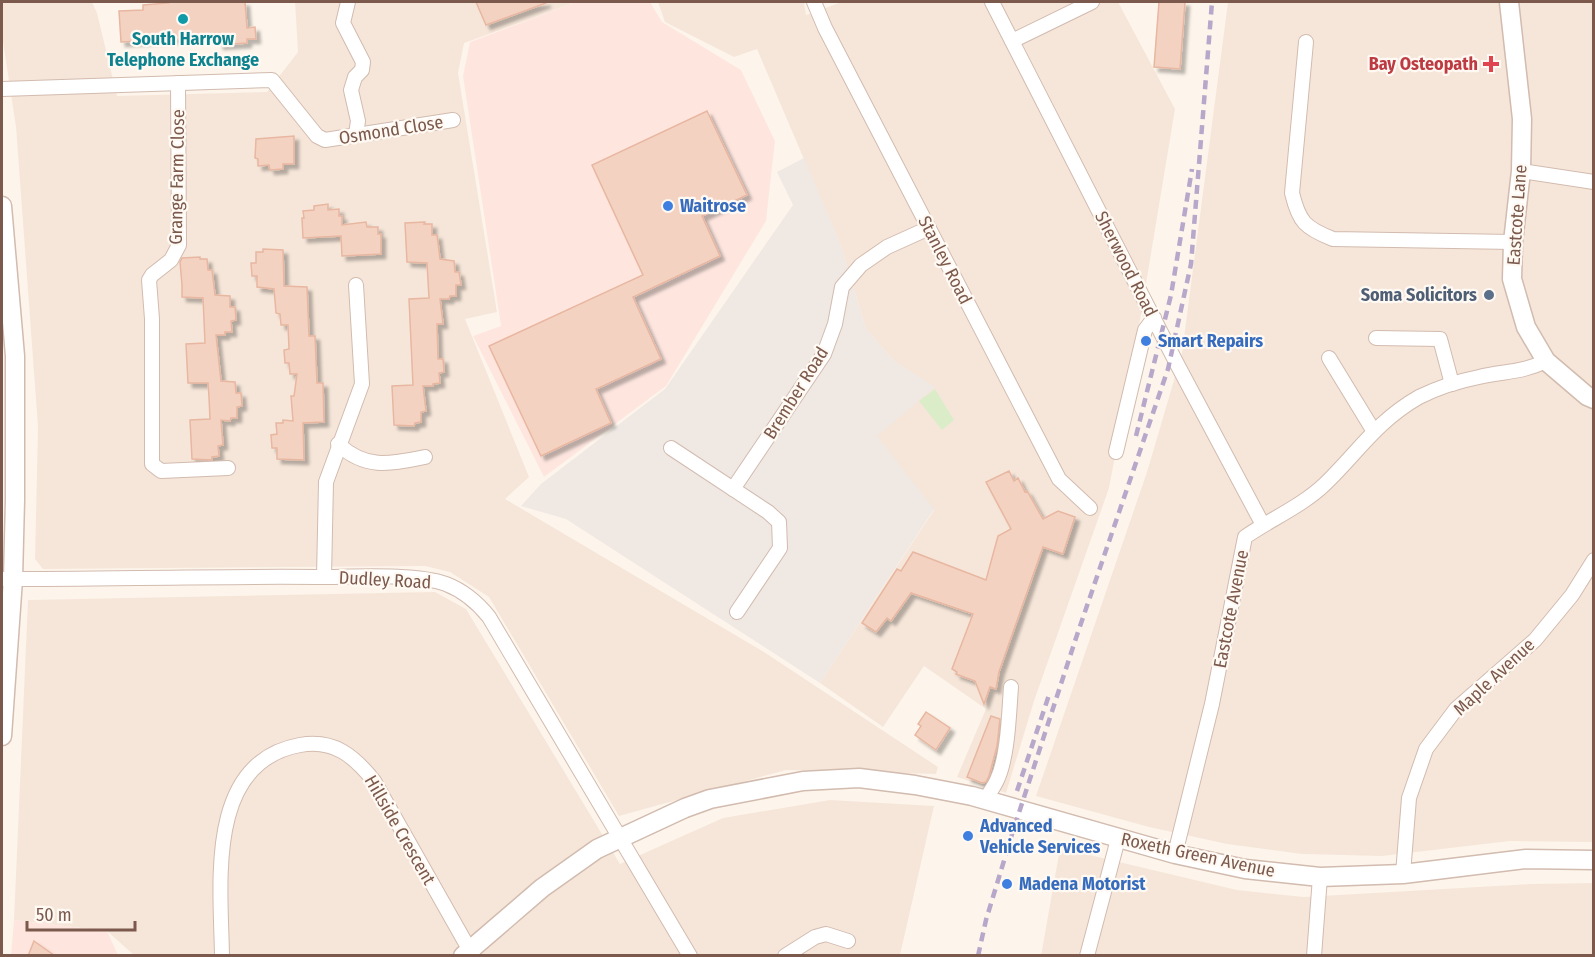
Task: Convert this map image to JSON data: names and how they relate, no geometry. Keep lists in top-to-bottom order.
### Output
{
  "streets": {
    "street": [
      "Osmond Close",
      "Grange Farm Close",
      "Eastcote Lane",
      "Stanley Road",
      "Sherwood Road",
      "Brember Road",
      "Dudley Road",
      "Eastcote Avenue",
      "Maple Avenue",
      "Hillside Crescent",
      "Roxeth Green Avenue"
    ]
  },
  "crossings": [
    ["Osmond Close", "Grange Farm Close"],
    ["Eastcote Lane", "Eastcote Avenue"],
    ["Stanley Road", "Brember Road"],
    ["Sherwood Road", "Eastcote Avenue"],
    ["Dudley Road", "Roxeth Green Avenue"],
    ["Eastcote Avenue", "Roxeth Green Avenue"],
    ["Maple Avenue", "Roxeth Green Avenue"],
    ["Hillside Crescent", "Roxeth Green Avenue"]
  ],
  "places": {
    "other": [
      "South Harrow Telephone Exchange",
      "Waitrose",
      "Soma Solicitors",
      "Smart Repairs",
      "Advanced Vehicle Services",
      "Madena Motorist"
    ],
    "health": ["Bay Osteopath"]
  },
  "scale_bar": "50 m"
}
